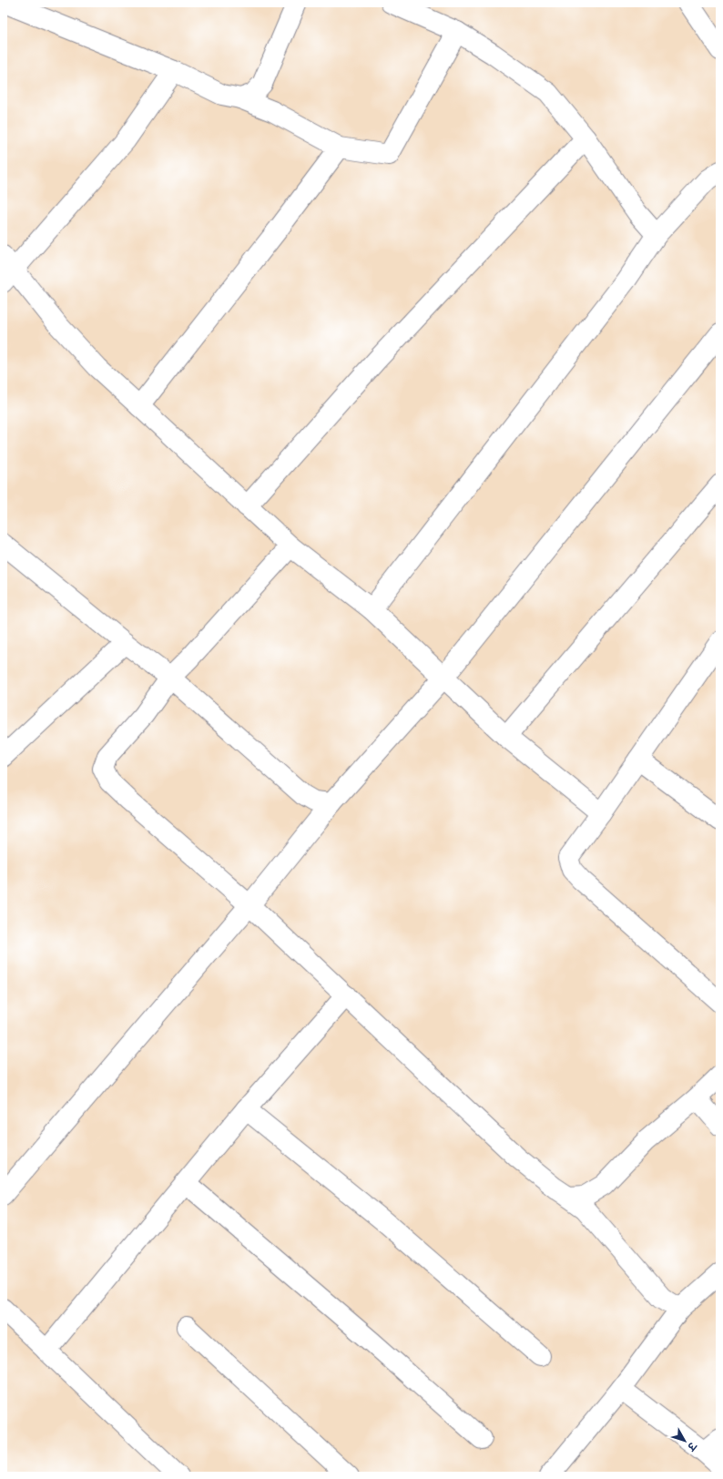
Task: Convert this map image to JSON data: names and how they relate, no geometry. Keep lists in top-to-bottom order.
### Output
{
  "north": "bottom right"
}
